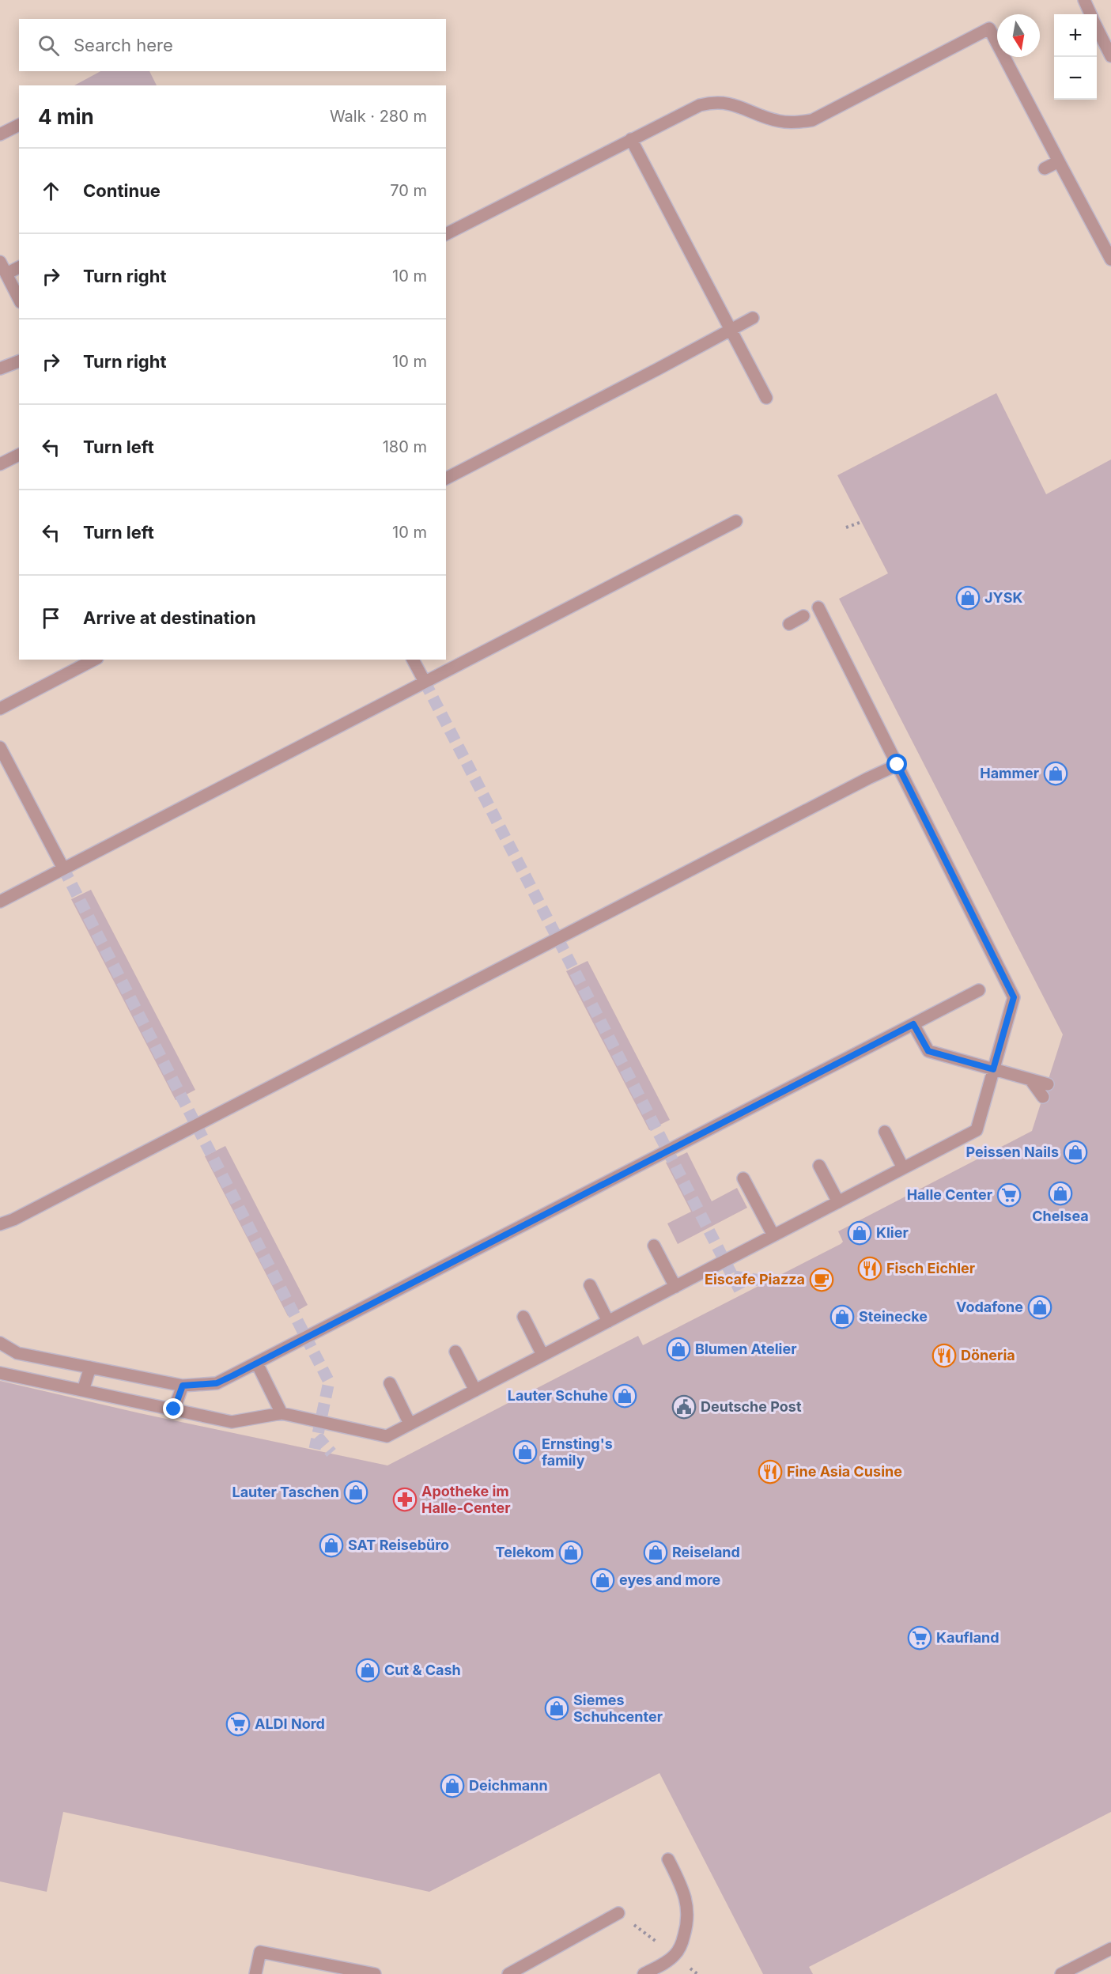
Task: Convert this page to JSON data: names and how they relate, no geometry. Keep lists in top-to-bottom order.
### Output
{
  "places": {
    "shop": [
      "JYSK",
      "Hammer",
      "Peissen Nails",
      "Chelsea",
      "Klier",
      "Vodafone",
      "Steinecke",
      "Blumen Atelier",
      "Lauter Schuhe",
      "Ernsting's family",
      "Lauter Taschen",
      "SAT Reisebüro",
      "Telekom",
      "Reiseland",
      "eyes and more",
      "Cut & Cash",
      "Siemes Schuhcenter",
      "Deichmann"
    ],
    "supermarket": ["Halle Center", "Kaufland", "ALDI Nord"],
    "restaurant": ["Fisch Eichler", "Döneria", "Fine Asia Cusine"],
    "cafe": ["Eiscafe Piazza"],
    "public building": ["Deutsche Post"],
    "pharmacy": ["Apotheke im Halle-Center"]
  },
  "north": "bottom",
  "page": {
    "map_buttons": ["+", "−"],
    "search": "Search here",
    "heading": ["4 min", "Walk · 280 m"],
    "list": [
      ["Continue", "70 m"],
      ["Turn right", "10 m"],
      ["Turn right", "10 m"],
      ["Turn left", "180 m"],
      ["Turn left", "10 m"],
      "Arrive at destination"
    ]
  }
}
